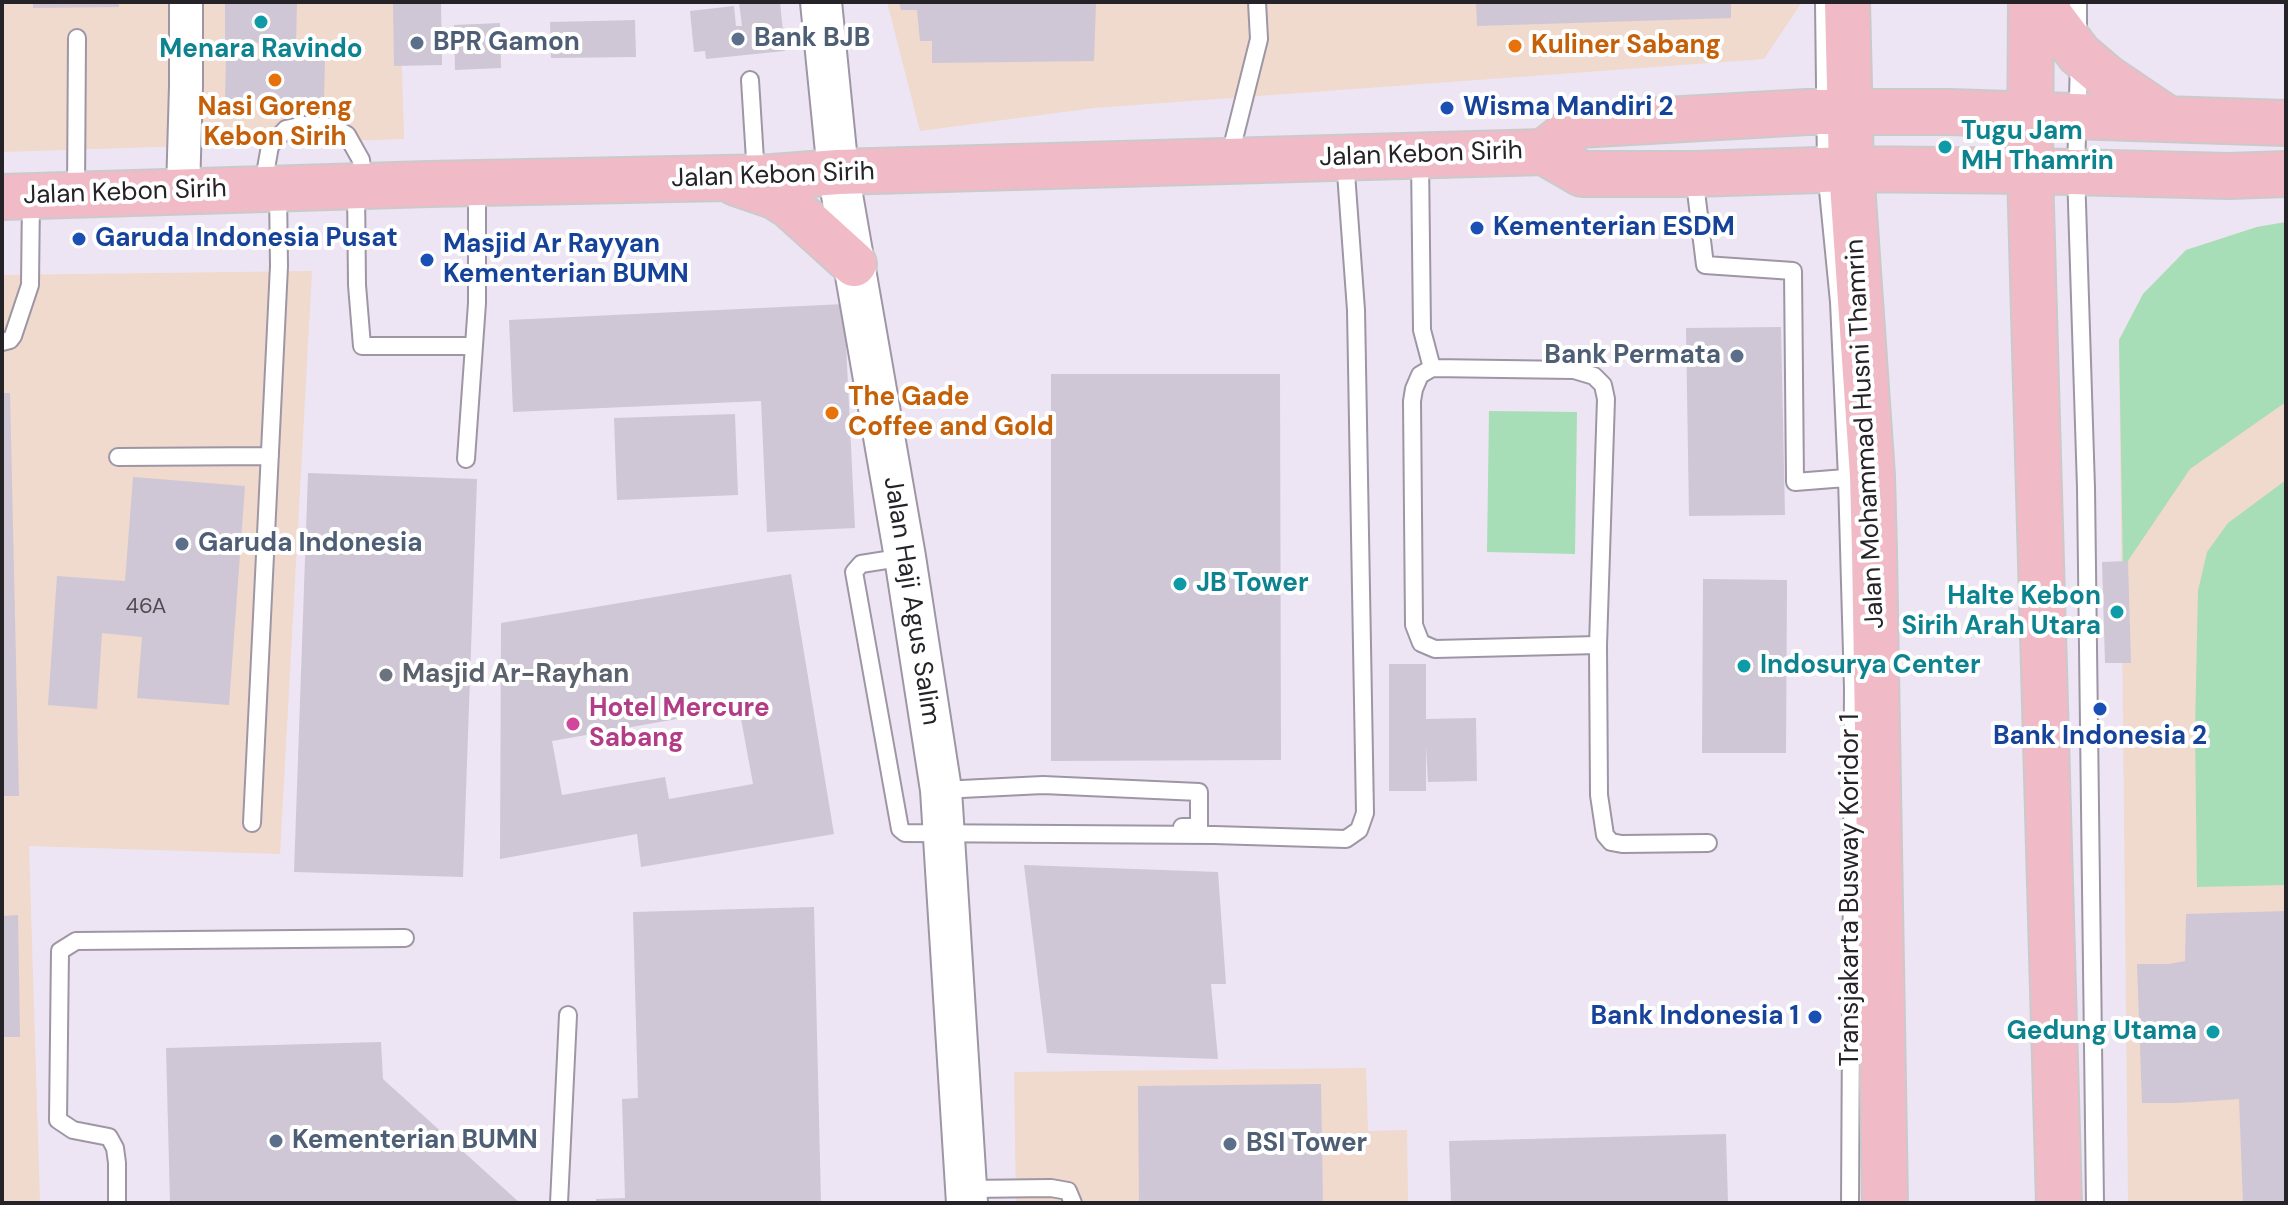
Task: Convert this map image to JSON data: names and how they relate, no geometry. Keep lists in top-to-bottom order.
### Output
{
  "streets": {
    "main road": ["Jalan Kebon Sirih", "Jalan Mohammad Husni Thamrin"],
    "street": ["Jalan Haji Agus Salim"],
    "lane": ["Transjakarta Busway Koridor 1"]
  },
  "crossings": [
    ["Jalan Kebon Sirih", "Jalan Mohammad Husni Thamrin"],
    ["Jalan Kebon Sirih", "Jalan Haji Agus Salim"],
    ["Jalan Mohammad Husni Thamrin", "Transjakarta Busway Koridor 1"]
  ],
  "places": [
    "Menara Ravindo",
    "Bank BJB",
    "BPR Gamon",
    "Kuliner Sabang",
    "Nasi Goreng Kebon Sirih",
    "Wisma Mandiri 2",
    "Tugu Jam MH Thamrin",
    "Kementerian ESDM",
    "Garuda Indonesia Pusat",
    "Masjid Ar Rayyan Kementerian BUMN",
    "Bank Permata",
    "The Gade Coffee and Gold",
    "Garuda Indonesia",
    "JB Tower",
    "Halte Kebon Sirih Arah Utara",
    "Indosurya Center",
    "Masjid Ar-Rayhan",
    "Bank Indonesia 2",
    "Hotel Mercure Sabang",
    "Bank Indonesia 1",
    "Gedung Utama",
    "Kementerian BUMN",
    "BSI Tower"
  ],
  "house_numbers": ["46A"]
}
